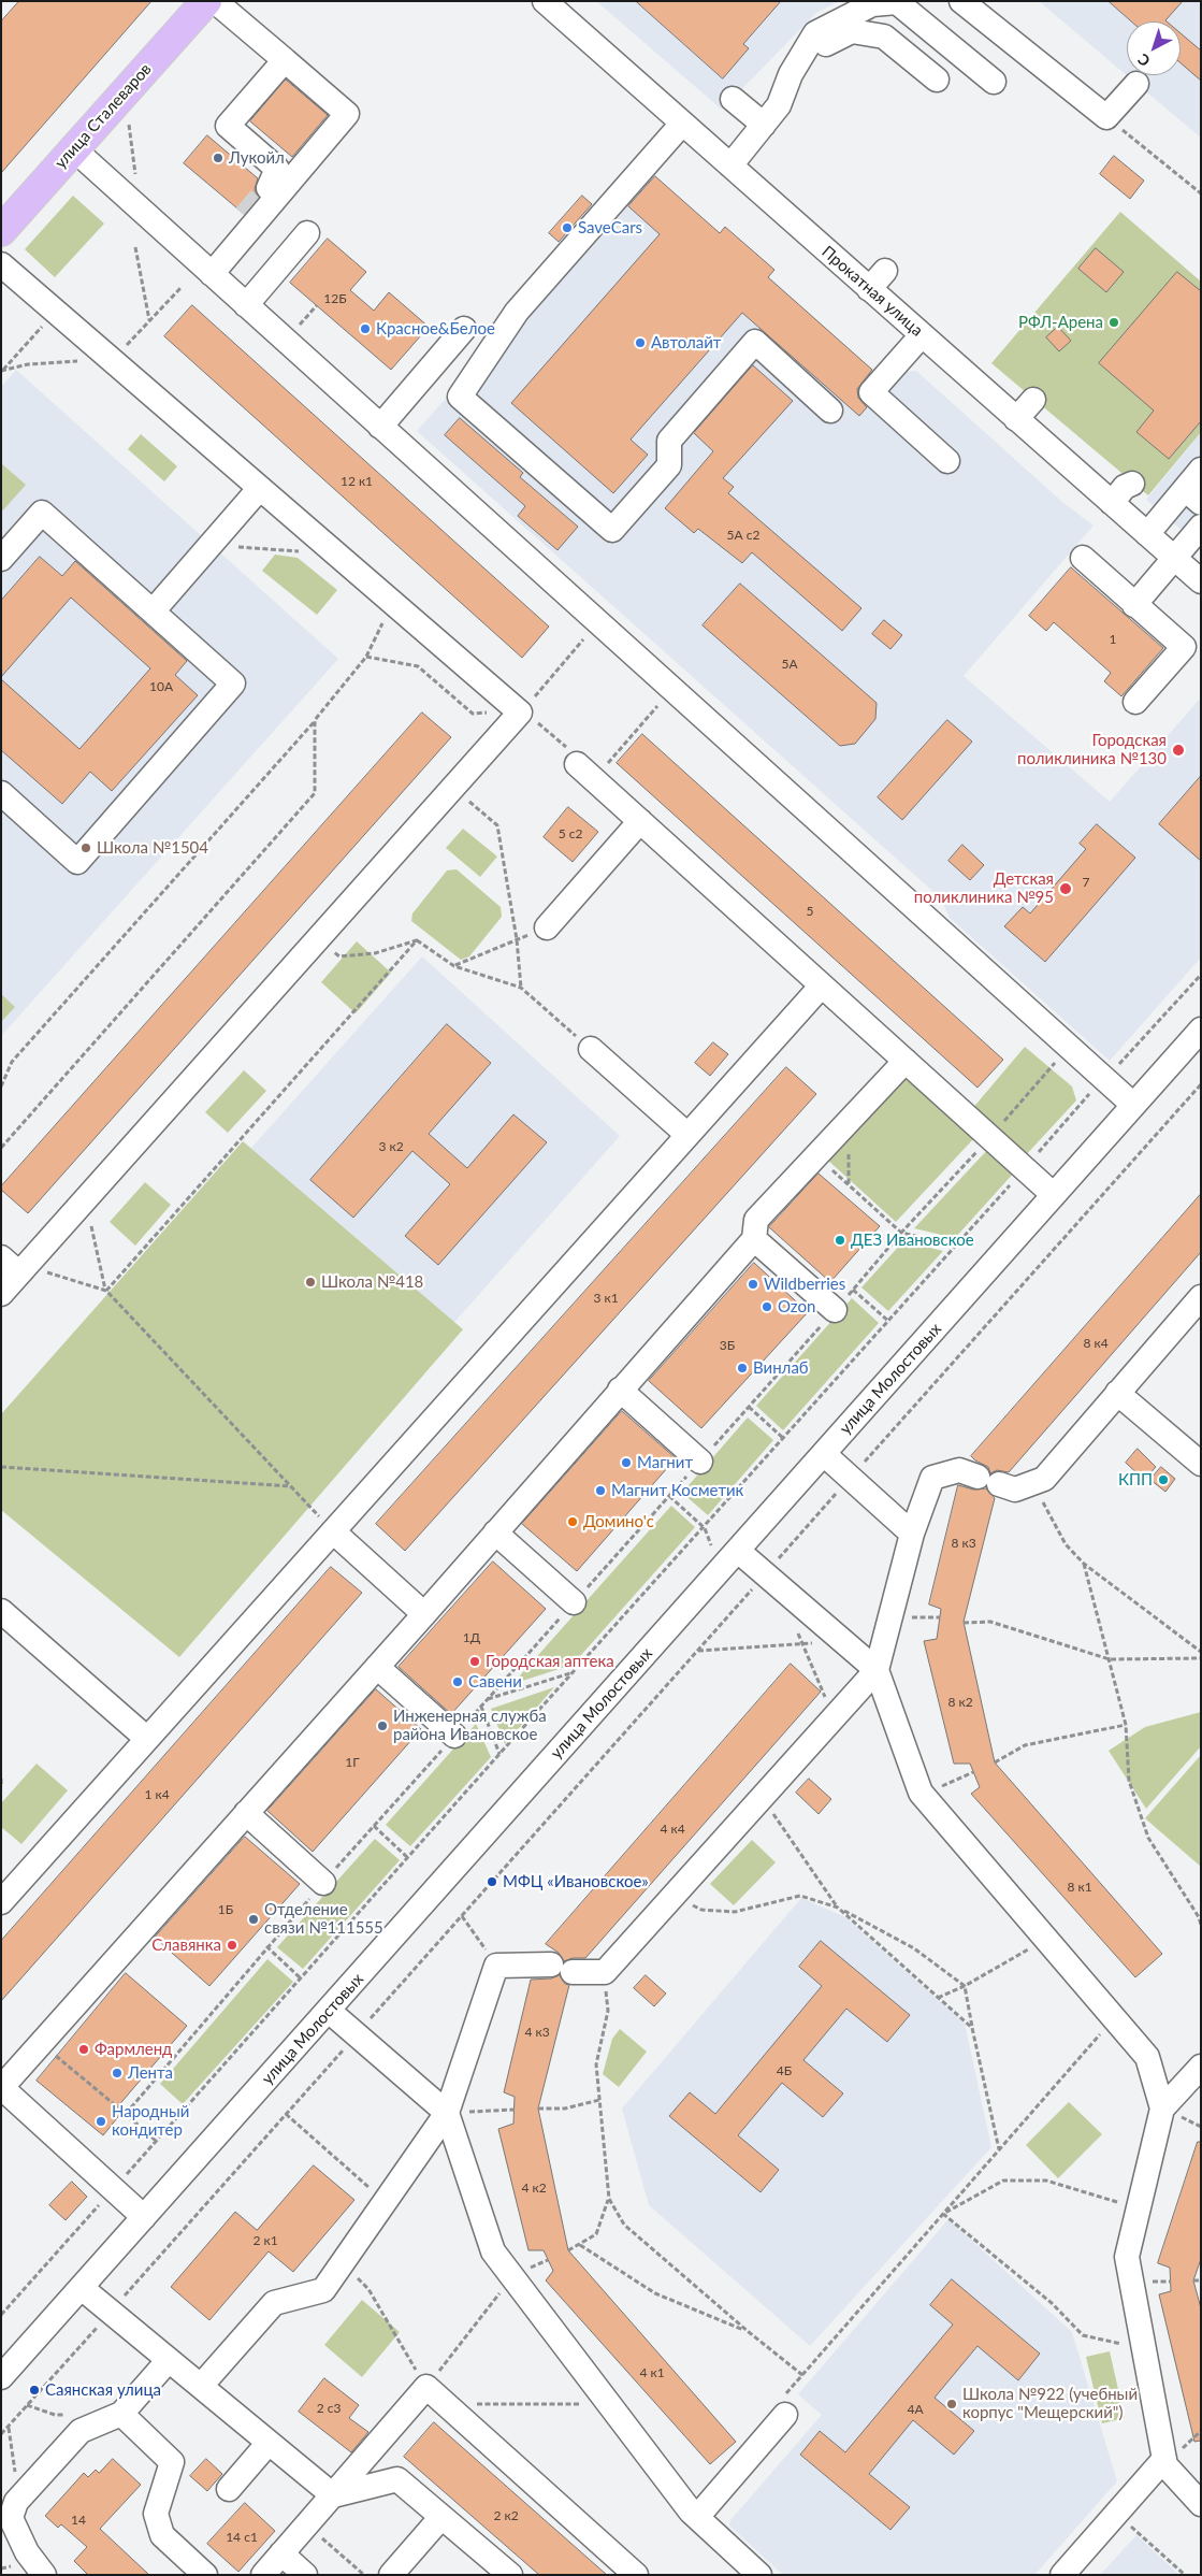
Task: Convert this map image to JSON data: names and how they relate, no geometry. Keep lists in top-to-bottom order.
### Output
{
  "streets": {
    "main road": ["улица Сталеваров"],
    "street": ["Прокатная улица", "улица Молостовых"]
  },
  "places": [
    "Лукойл",
    "SaveCars",
    "РФЛ-Арена",
    "Красное&Белое",
    "Автолайт",
    "Городская поликлиника №130",
    "Школа №1504",
    "Детская поликлиника №95",
    "ДЕЗ Ивановское",
    "Школа №418",
    "Wildberries",
    "Ozon",
    "Винлаб",
    "Магнит",
    "КПП",
    "Магнит Косметик",
    "Домино'c",
    "Городская аптека",
    "Савени",
    "Инженерная служба района Ивановское",
    "МФЦ «Ивановское»",
    "Отделение связи №111555",
    "Славянка",
    "Фармленд",
    "Лента",
    "Народный кондитер",
    "Саянская улица",
    "Школа №922 (учебный корпус \"Мещерский\")"
  ],
  "house_numbers": [
    "12Б",
    "12 к1",
    "5А с2",
    "1",
    "5А",
    "10А",
    "5 с2",
    "7",
    "5",
    "3 к2",
    "3 к1",
    "8 к4",
    "3Б",
    "8 к3",
    "1Д",
    "8 к2",
    "1Г",
    "1 к4",
    "4 к4",
    "8 к1",
    "1Б",
    "4 к3",
    "4Б",
    "4 к2",
    "2 к1",
    "4 к1",
    "2 с3",
    "4А",
    "2 к2",
    "14",
    "14 с1"
  ],
  "north": "bottom left"
}
